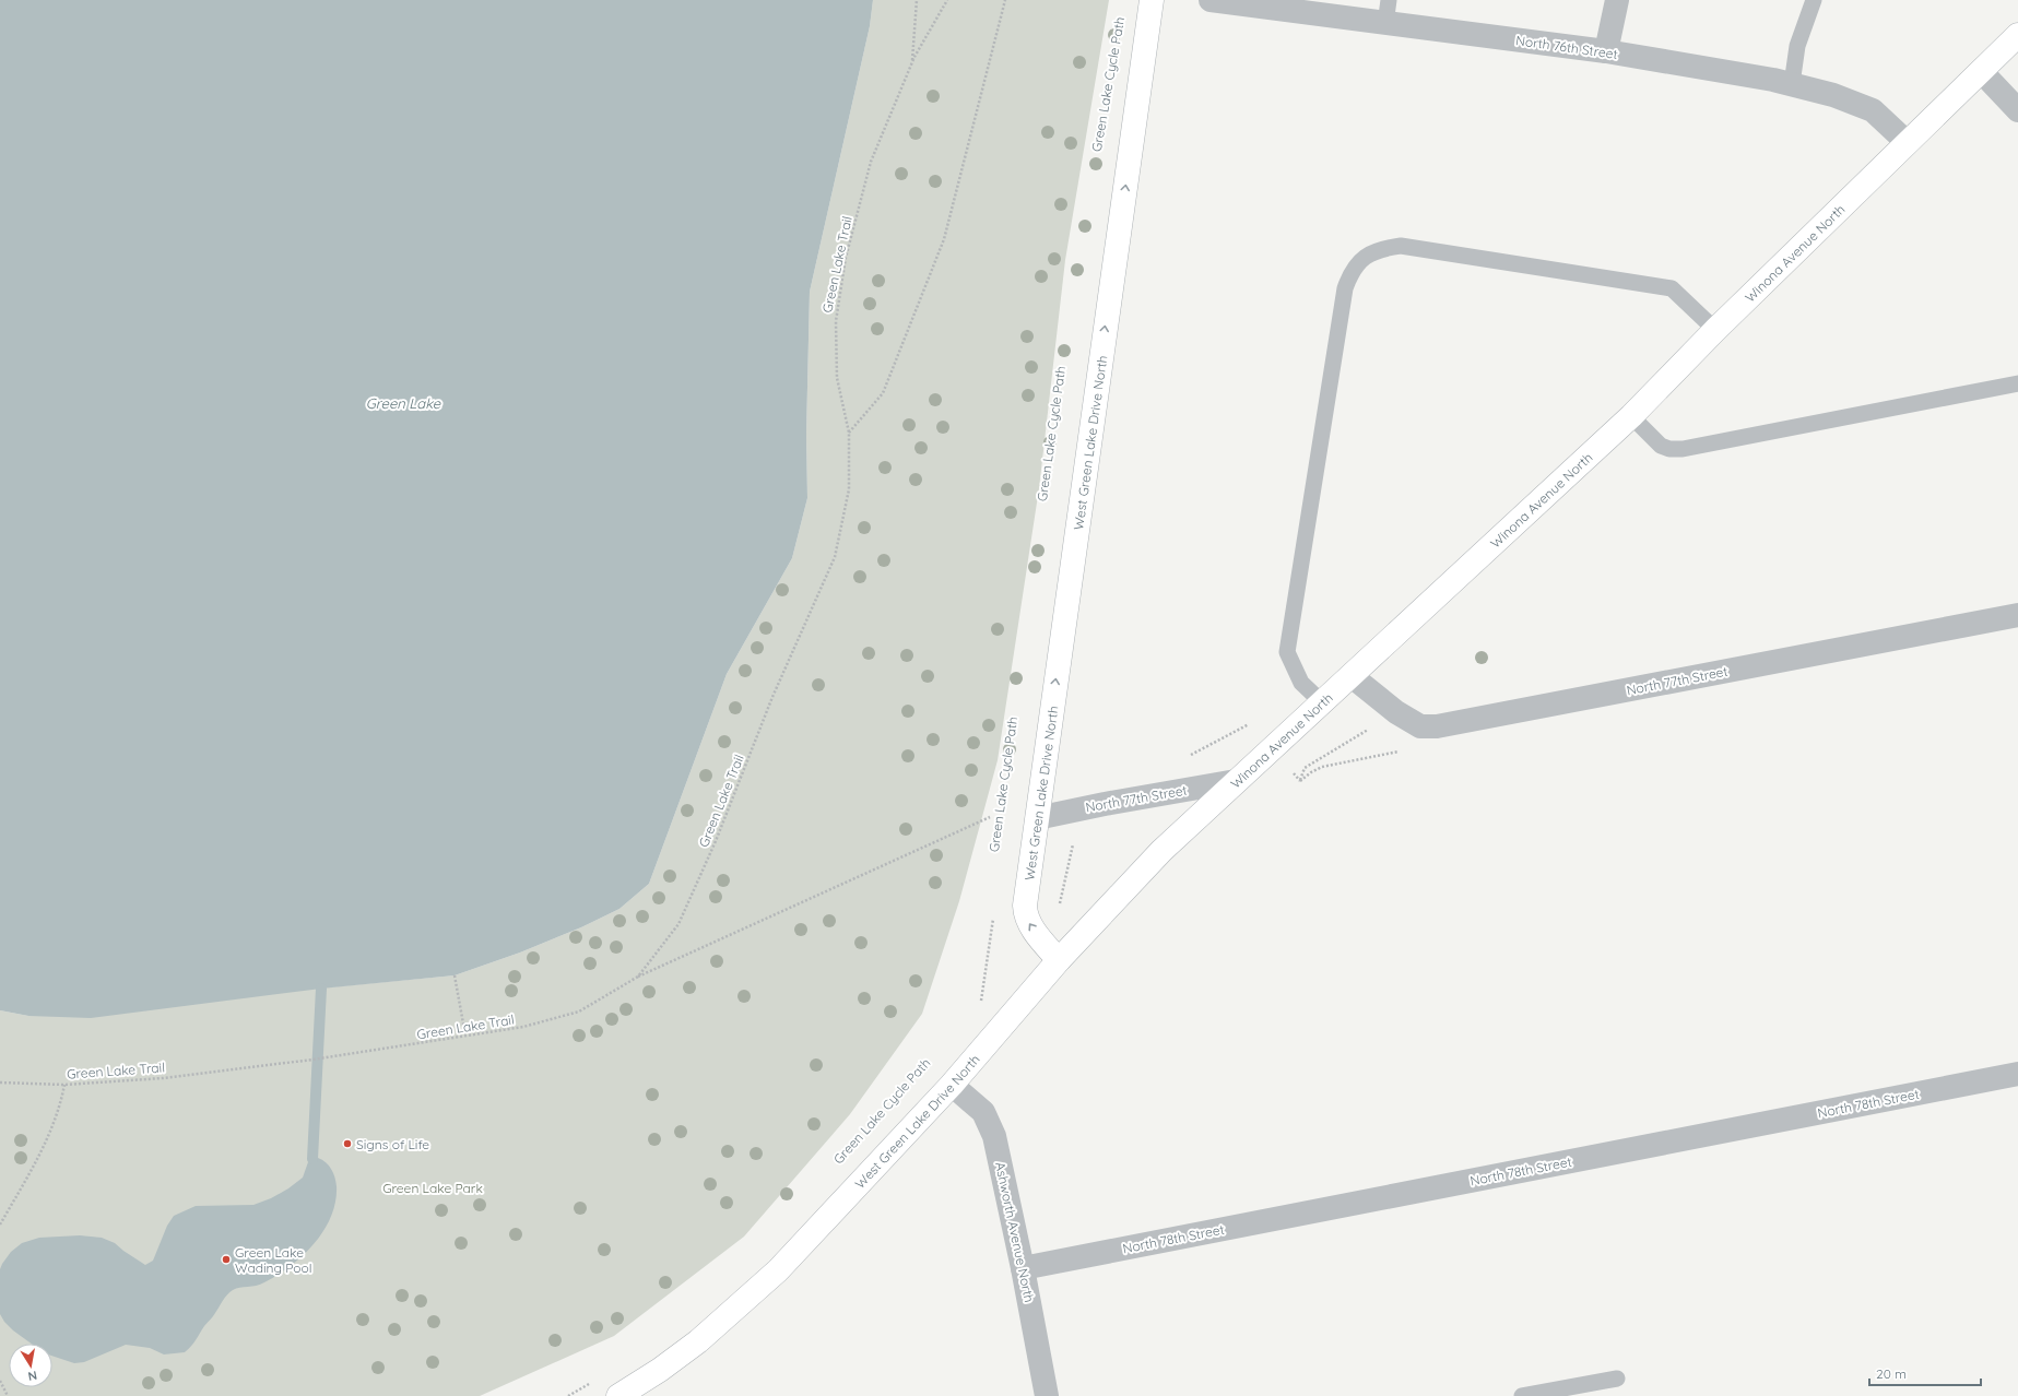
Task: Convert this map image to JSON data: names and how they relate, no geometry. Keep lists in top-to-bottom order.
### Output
{
  "streets": {
    "main road": ["Winona Avenue North", "West Green Lake Drive North"],
    "street": [
      "North 76th Street",
      "North 77th Street",
      "North 78th Street",
      "Ashworth Avenue North"
    ],
    "path": ["Green Lake Trail"]
  },
  "crossings": [
    ["North 76th Street", "Winona Avenue North"],
    ["Winona Avenue North", "West Green Lake Drive North"],
    ["Winona Avenue North", "North 77th Street"],
    ["West Green Lake Drive North", "North 77th Street"],
    ["West Green Lake Drive North", "Ashworth Avenue North"],
    ["North 78th Street", "Ashworth Avenue North"]
  ],
  "one_way": ["West Green Lake Drive North"],
  "water": ["Green Lake"],
  "parks": ["Green Lake Park"],
  "places": ["Signs of Life", "Green Lake Wading Pool"],
  "scale_bar": "20 m",
  "north": "bottom"
}
